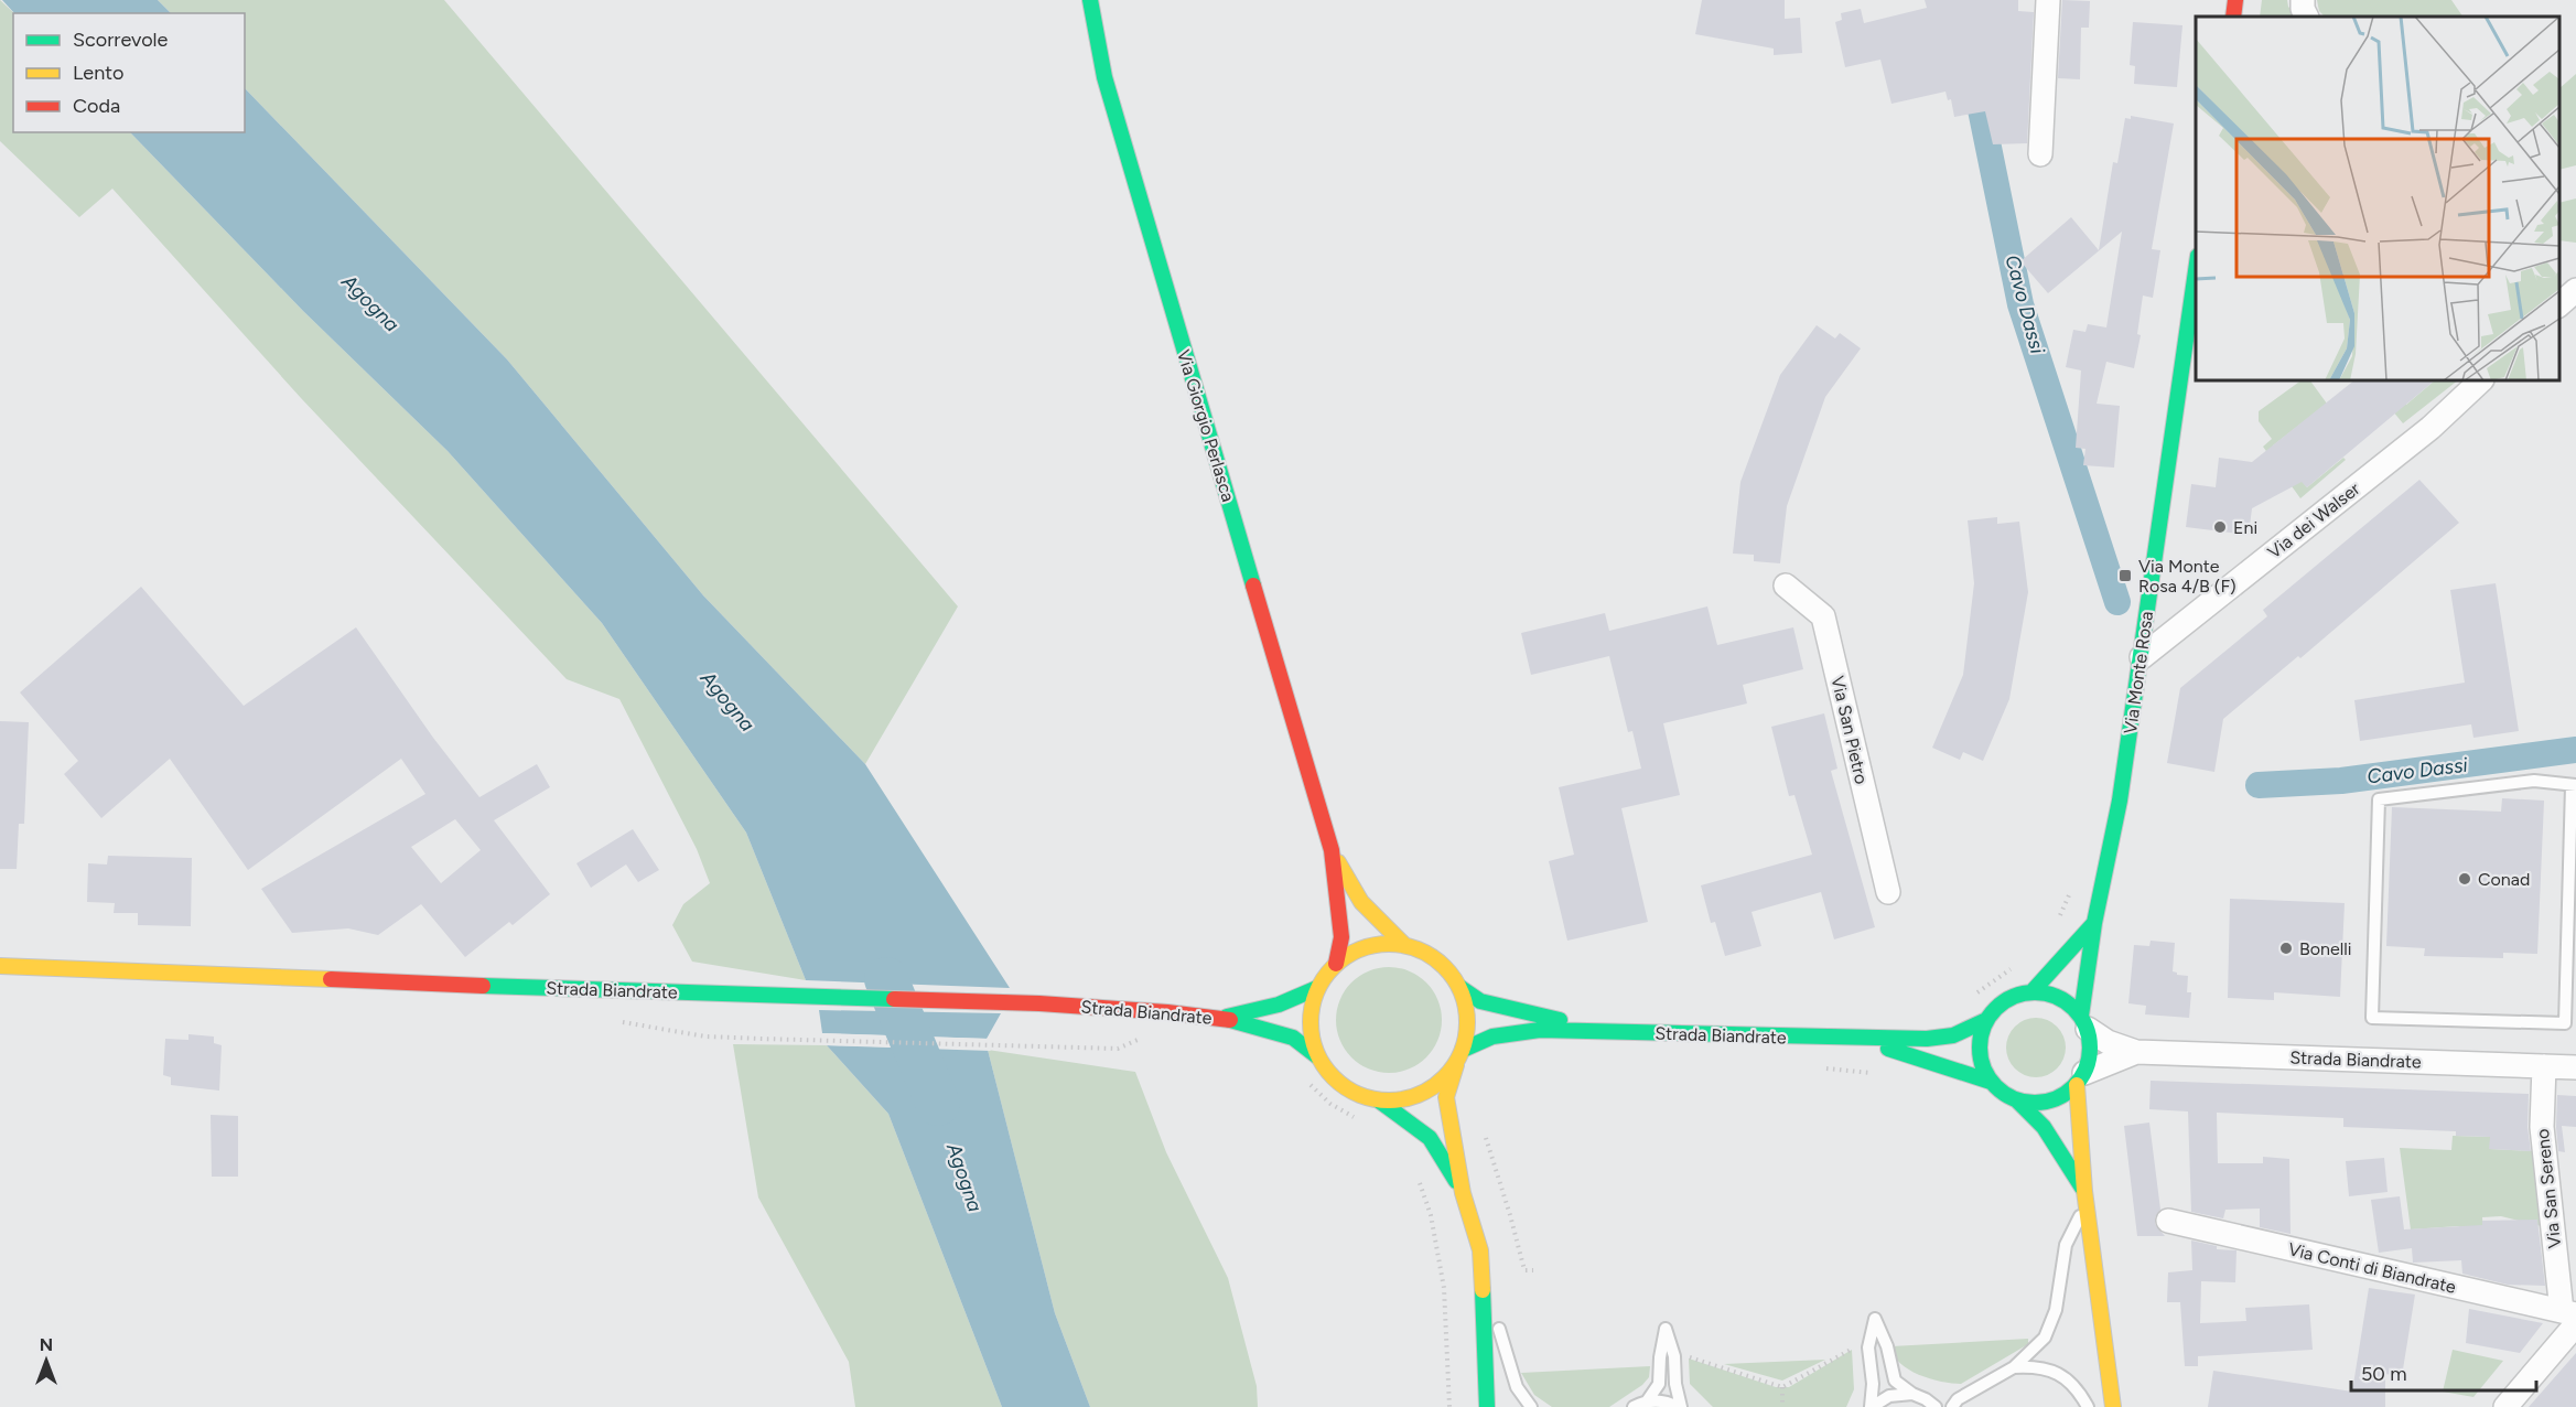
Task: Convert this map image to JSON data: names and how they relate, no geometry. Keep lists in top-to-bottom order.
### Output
{
  "streets": {
    "main road": ["Via Giorgio Perlasca", "Via Monte Rosa", "Strada Biandrate"],
    "street": [
      "Via dei Walser",
      "Via San Pietro",
      "Via San Sereno",
      "Via Conti di Biandrate"
    ]
  },
  "crossings": [
    ["Via Giorgio Perlasca", "Strada Biandrate"],
    ["Via dei Walser", "Via Monte Rosa"],
    ["Via Monte Rosa", "Strada Biandrate"],
    ["Strada Biandrate", "Via San Sereno"],
    ["Via San Sereno", "Via Conti di Biandrate"]
  ],
  "water": ["Agogna", "Cavo Dassi"],
  "places": {
    "other": ["Eni", "Conad", "Bonelli"],
    "transit": ["Via Monte Rosa 4/B (F)"]
  },
  "legend": ["Scorrevole", "Lento", "Coda"],
  "scale_bar": "50 m",
  "north": "top"
}
